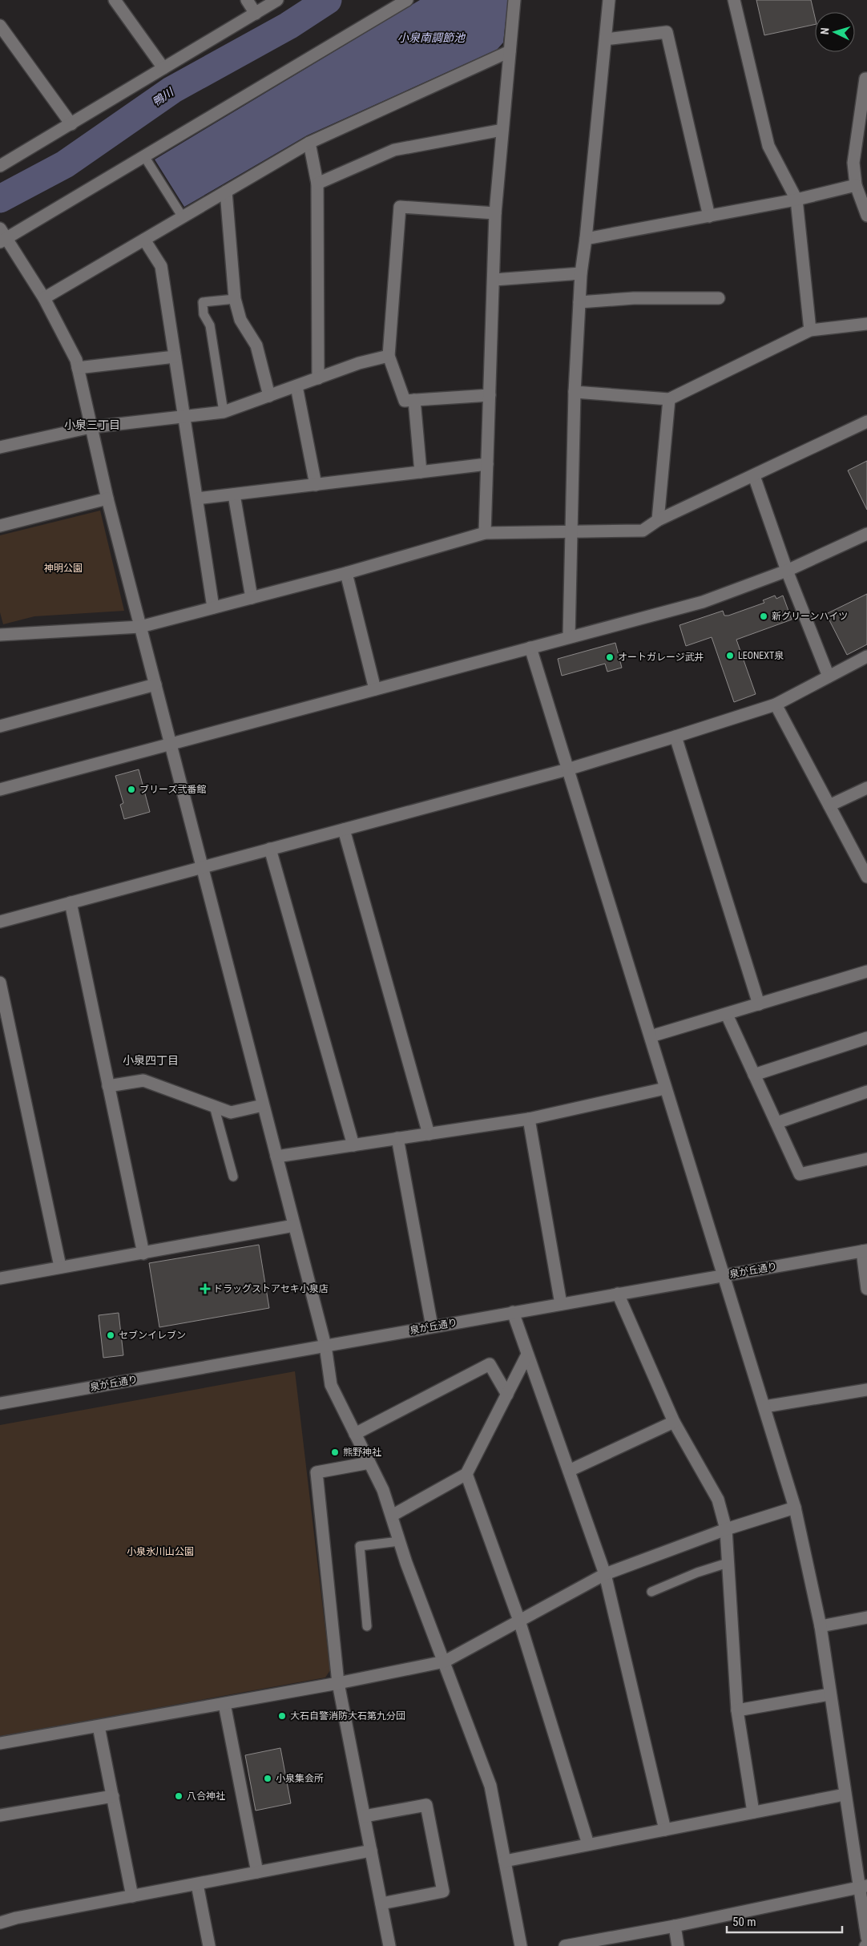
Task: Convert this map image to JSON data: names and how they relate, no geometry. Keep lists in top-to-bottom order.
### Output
{
  "streets": {
    "street": ["泉が丘通り"]
  },
  "districts": ["小泉三丁目", "小泉四丁目"],
  "water": ["小泉南調節池", "鴨川"],
  "parks": ["神明公園", "小泉氷川山公園"],
  "places": {
    "other": [
      "新グリーンハイツ",
      "LEONEXT泉",
      "オートガレージ武井",
      "ブリーズ弐番館",
      "セブンイレブン",
      "熊野神社",
      "大石自警消防大石第九分団",
      "小泉集会所",
      "八合神社"
    ],
    "health": ["ドラッグストアセキ小泉店"]
  },
  "scale_bar": "50 m",
  "north": "left"
}
